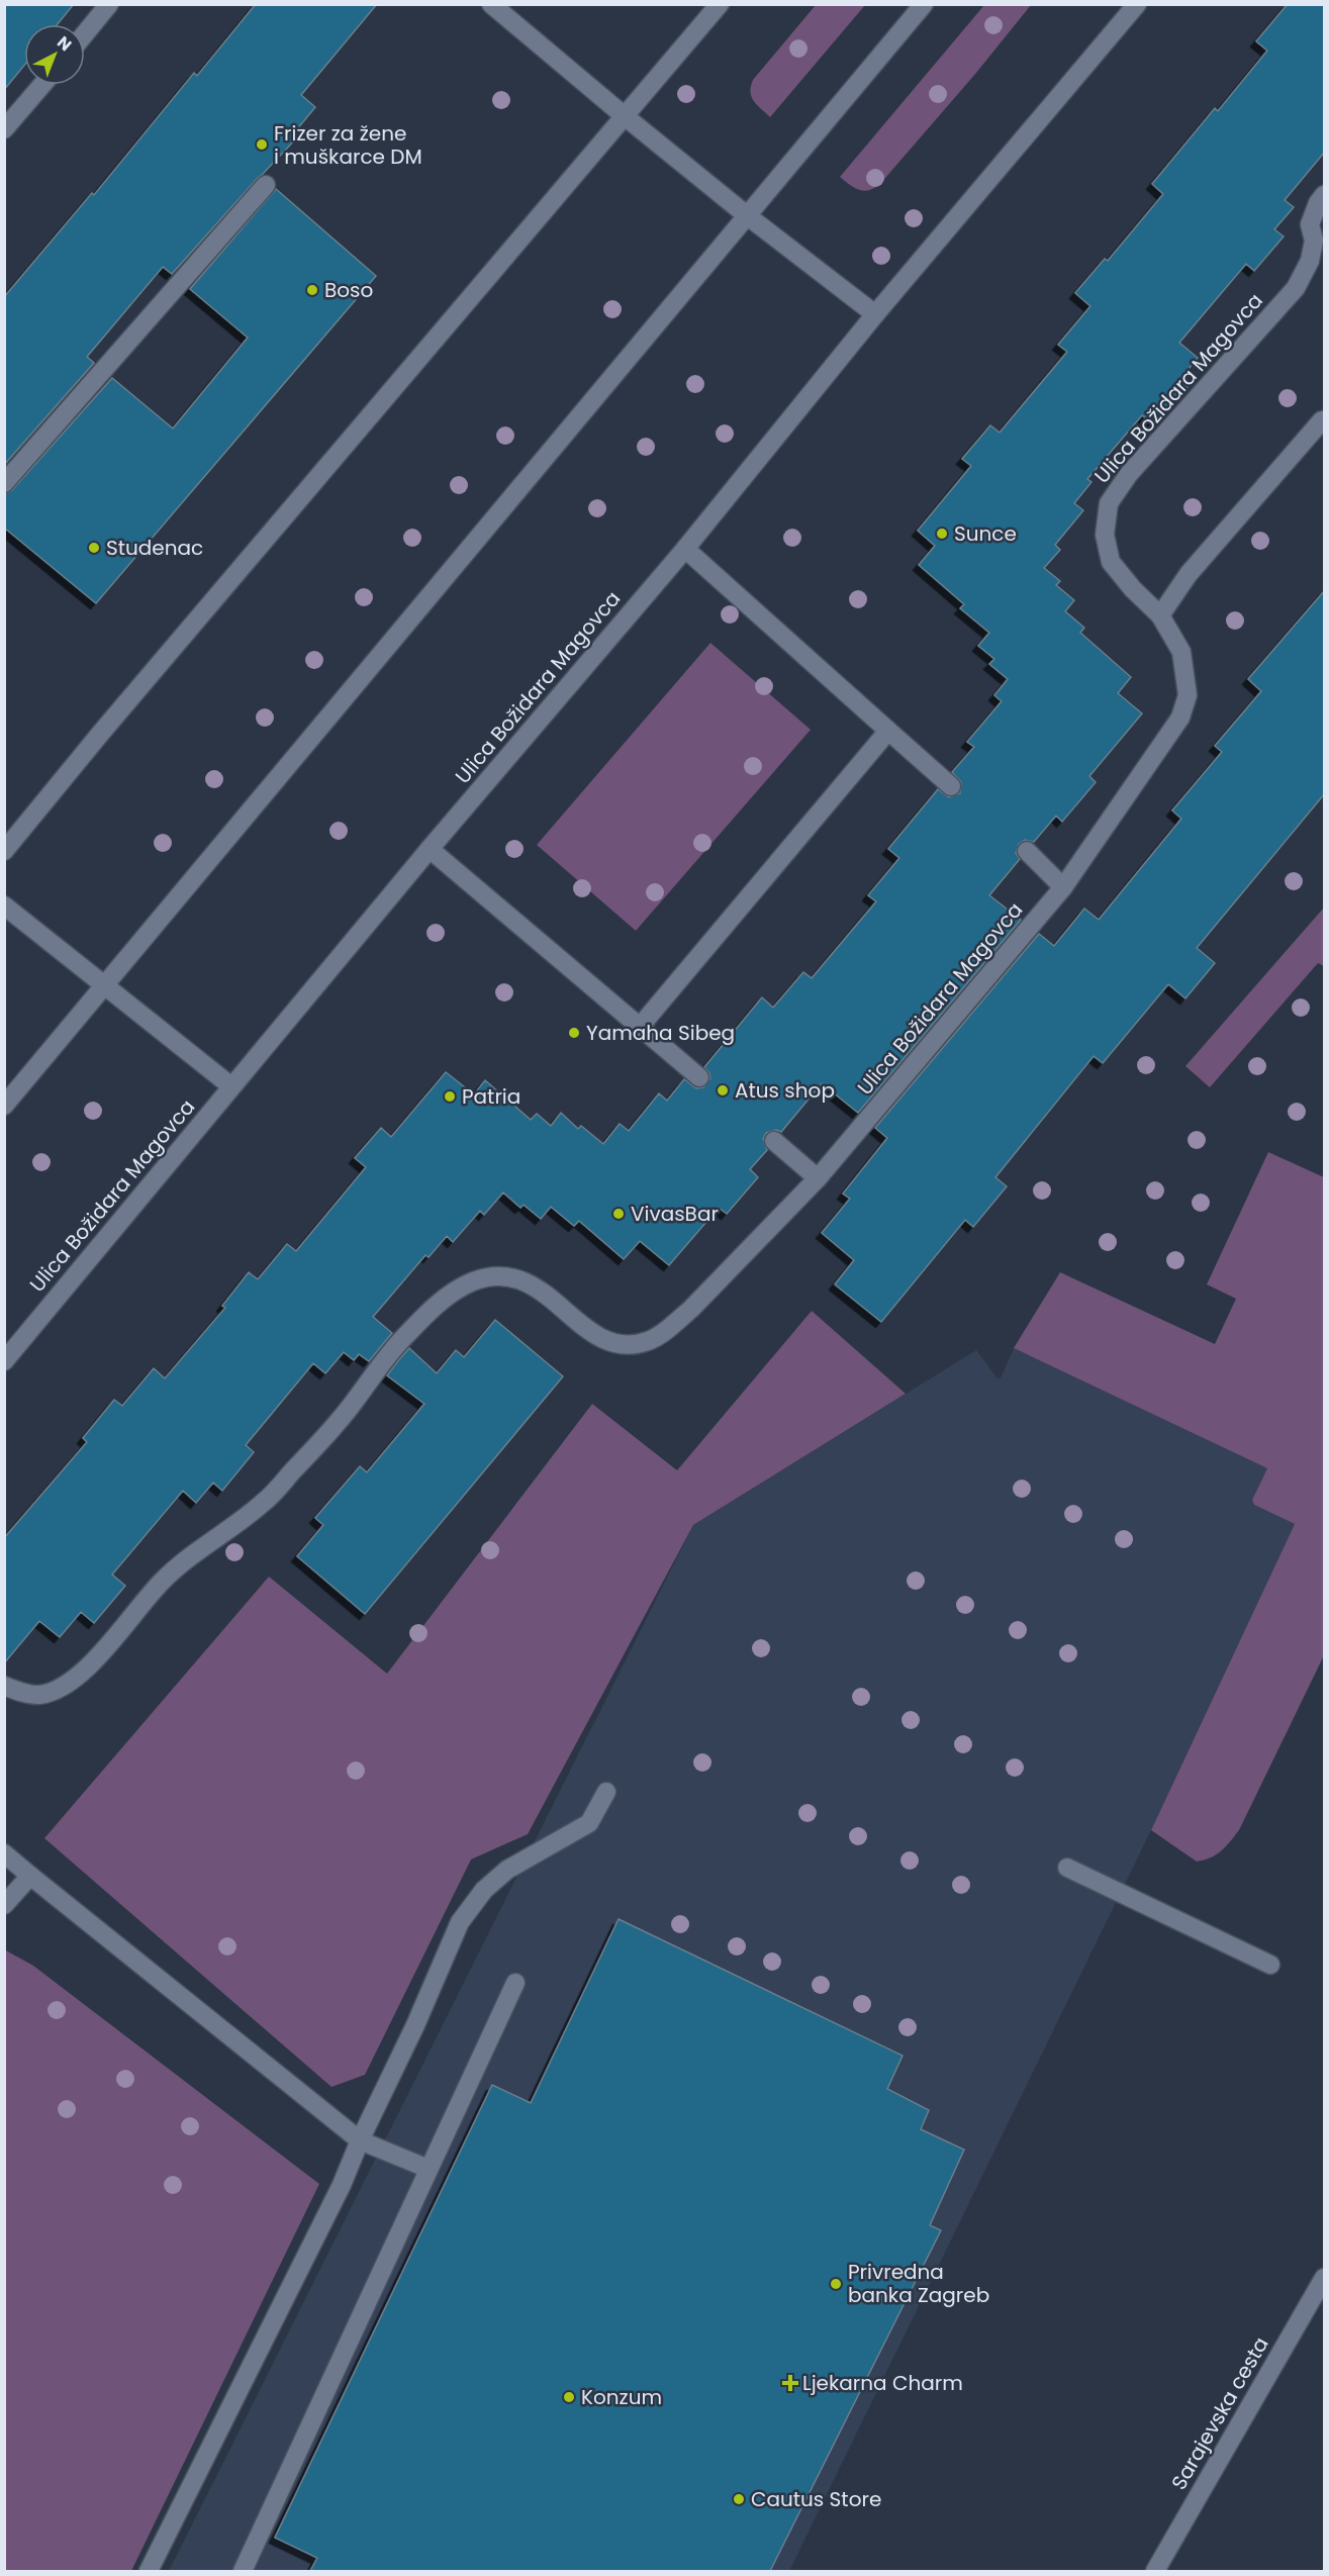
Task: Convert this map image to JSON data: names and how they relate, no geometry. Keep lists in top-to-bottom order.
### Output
{
  "streets": {
    "street": ["Ulica Božidara Magovca", "Sarajevska cesta"]
  },
  "places": {
    "other": [
      "Frizer za žene i muškarce DM",
      "Boso",
      "Sunce",
      "Studenac",
      "Yamaha Sibeg",
      "Atus shop",
      "Patria",
      "VivasBar",
      "Privredna banka Zagreb",
      "Konzum",
      "Cautus Store"
    ],
    "health": ["Ljekarna Charm"]
  },
  "north": "top right"
}
